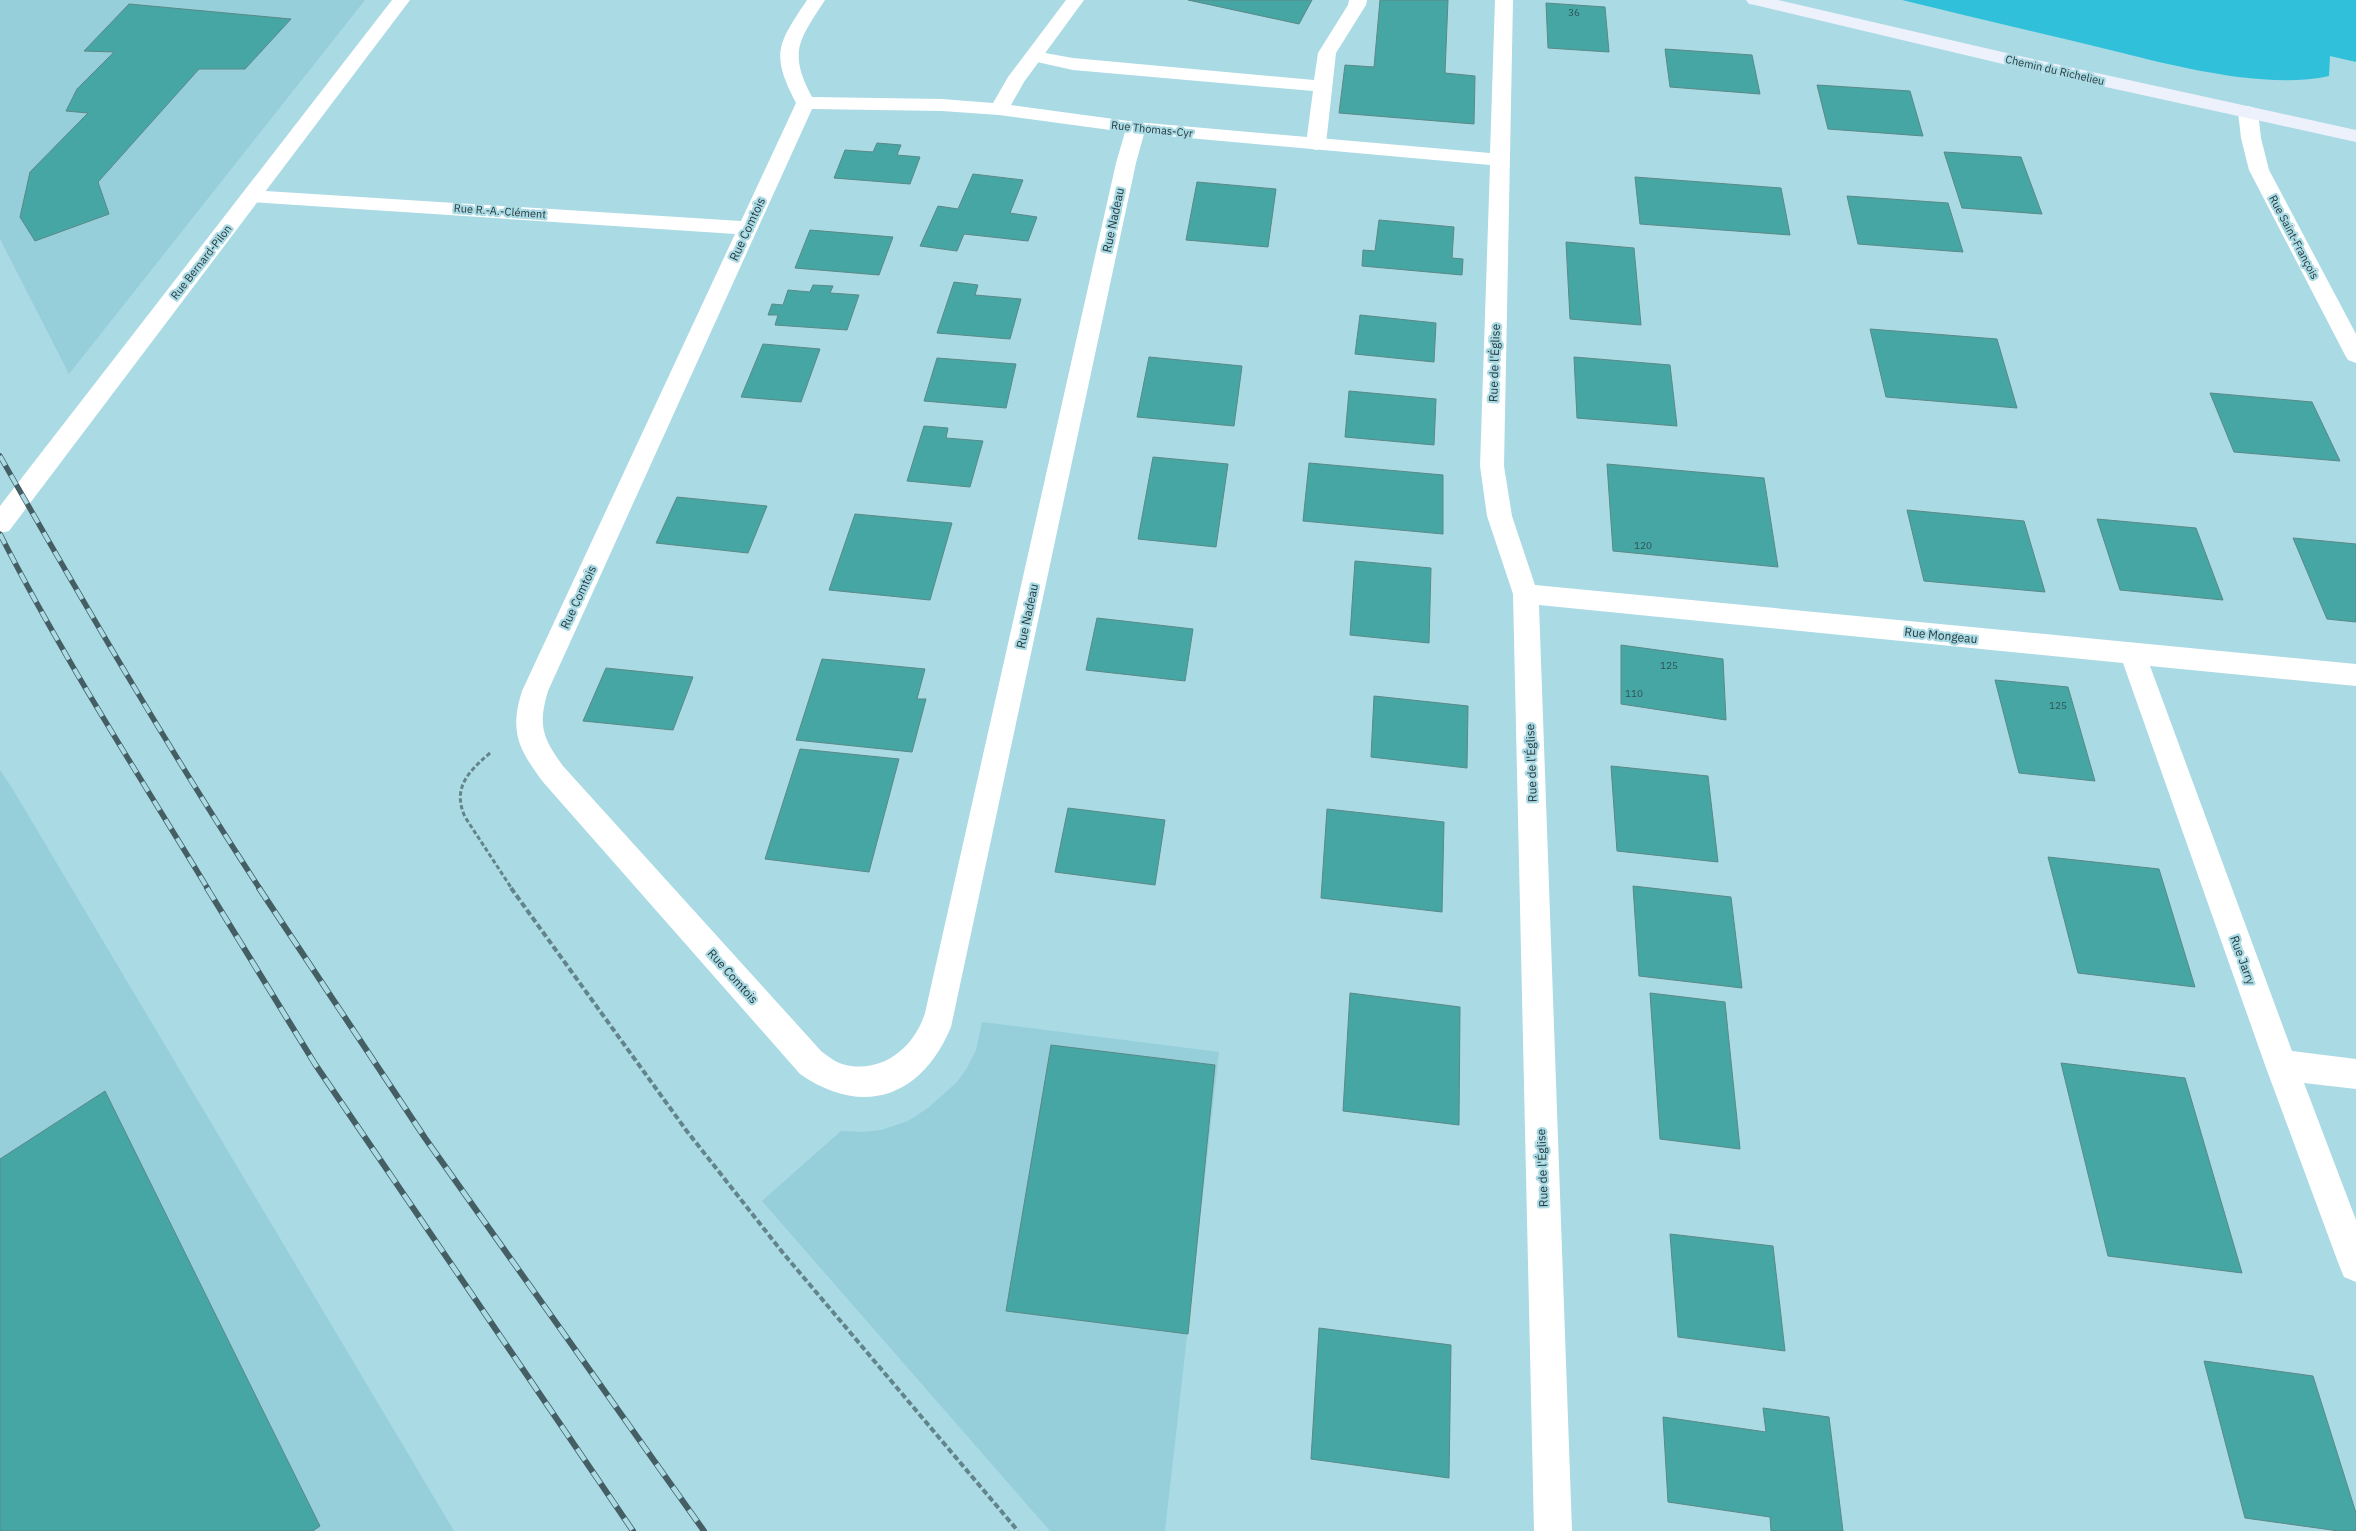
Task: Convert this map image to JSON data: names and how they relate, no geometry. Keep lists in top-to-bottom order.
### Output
{
  "streets": {
    "main road": ["Chemin du Richelieu"],
    "street": [
      "Rue Thomas-Cyr",
      "Rue R.-A.-Clément",
      "Rue Nadeau",
      "Rue Comtois",
      "Rue Saint-François",
      "Rue Bernard-Pilon",
      "Rue de l'Église",
      "Rue Mongeau",
      "Rue Jarry"
    ]
  },
  "crossings": [
    ["Chemin du Richelieu", "Rue Saint-François"],
    ["Rue Thomas-Cyr", "Rue Nadeau"],
    ["Rue Thomas-Cyr", "Rue Comtois"],
    ["Rue Thomas-Cyr", "Rue de l'Église"],
    ["Rue R.-A.-Clément", "Rue Comtois"],
    ["Rue R.-A.-Clément", "Rue Bernard-Pilon"],
    ["Rue Nadeau", "Rue Comtois"],
    ["Rue de l'Église", "Rue Mongeau"],
    ["Rue Mongeau", "Rue Jarry"]
  ],
  "house_numbers": [
    "36",
    "120",
    "125",
    "110",
    "125"
  ]
}
